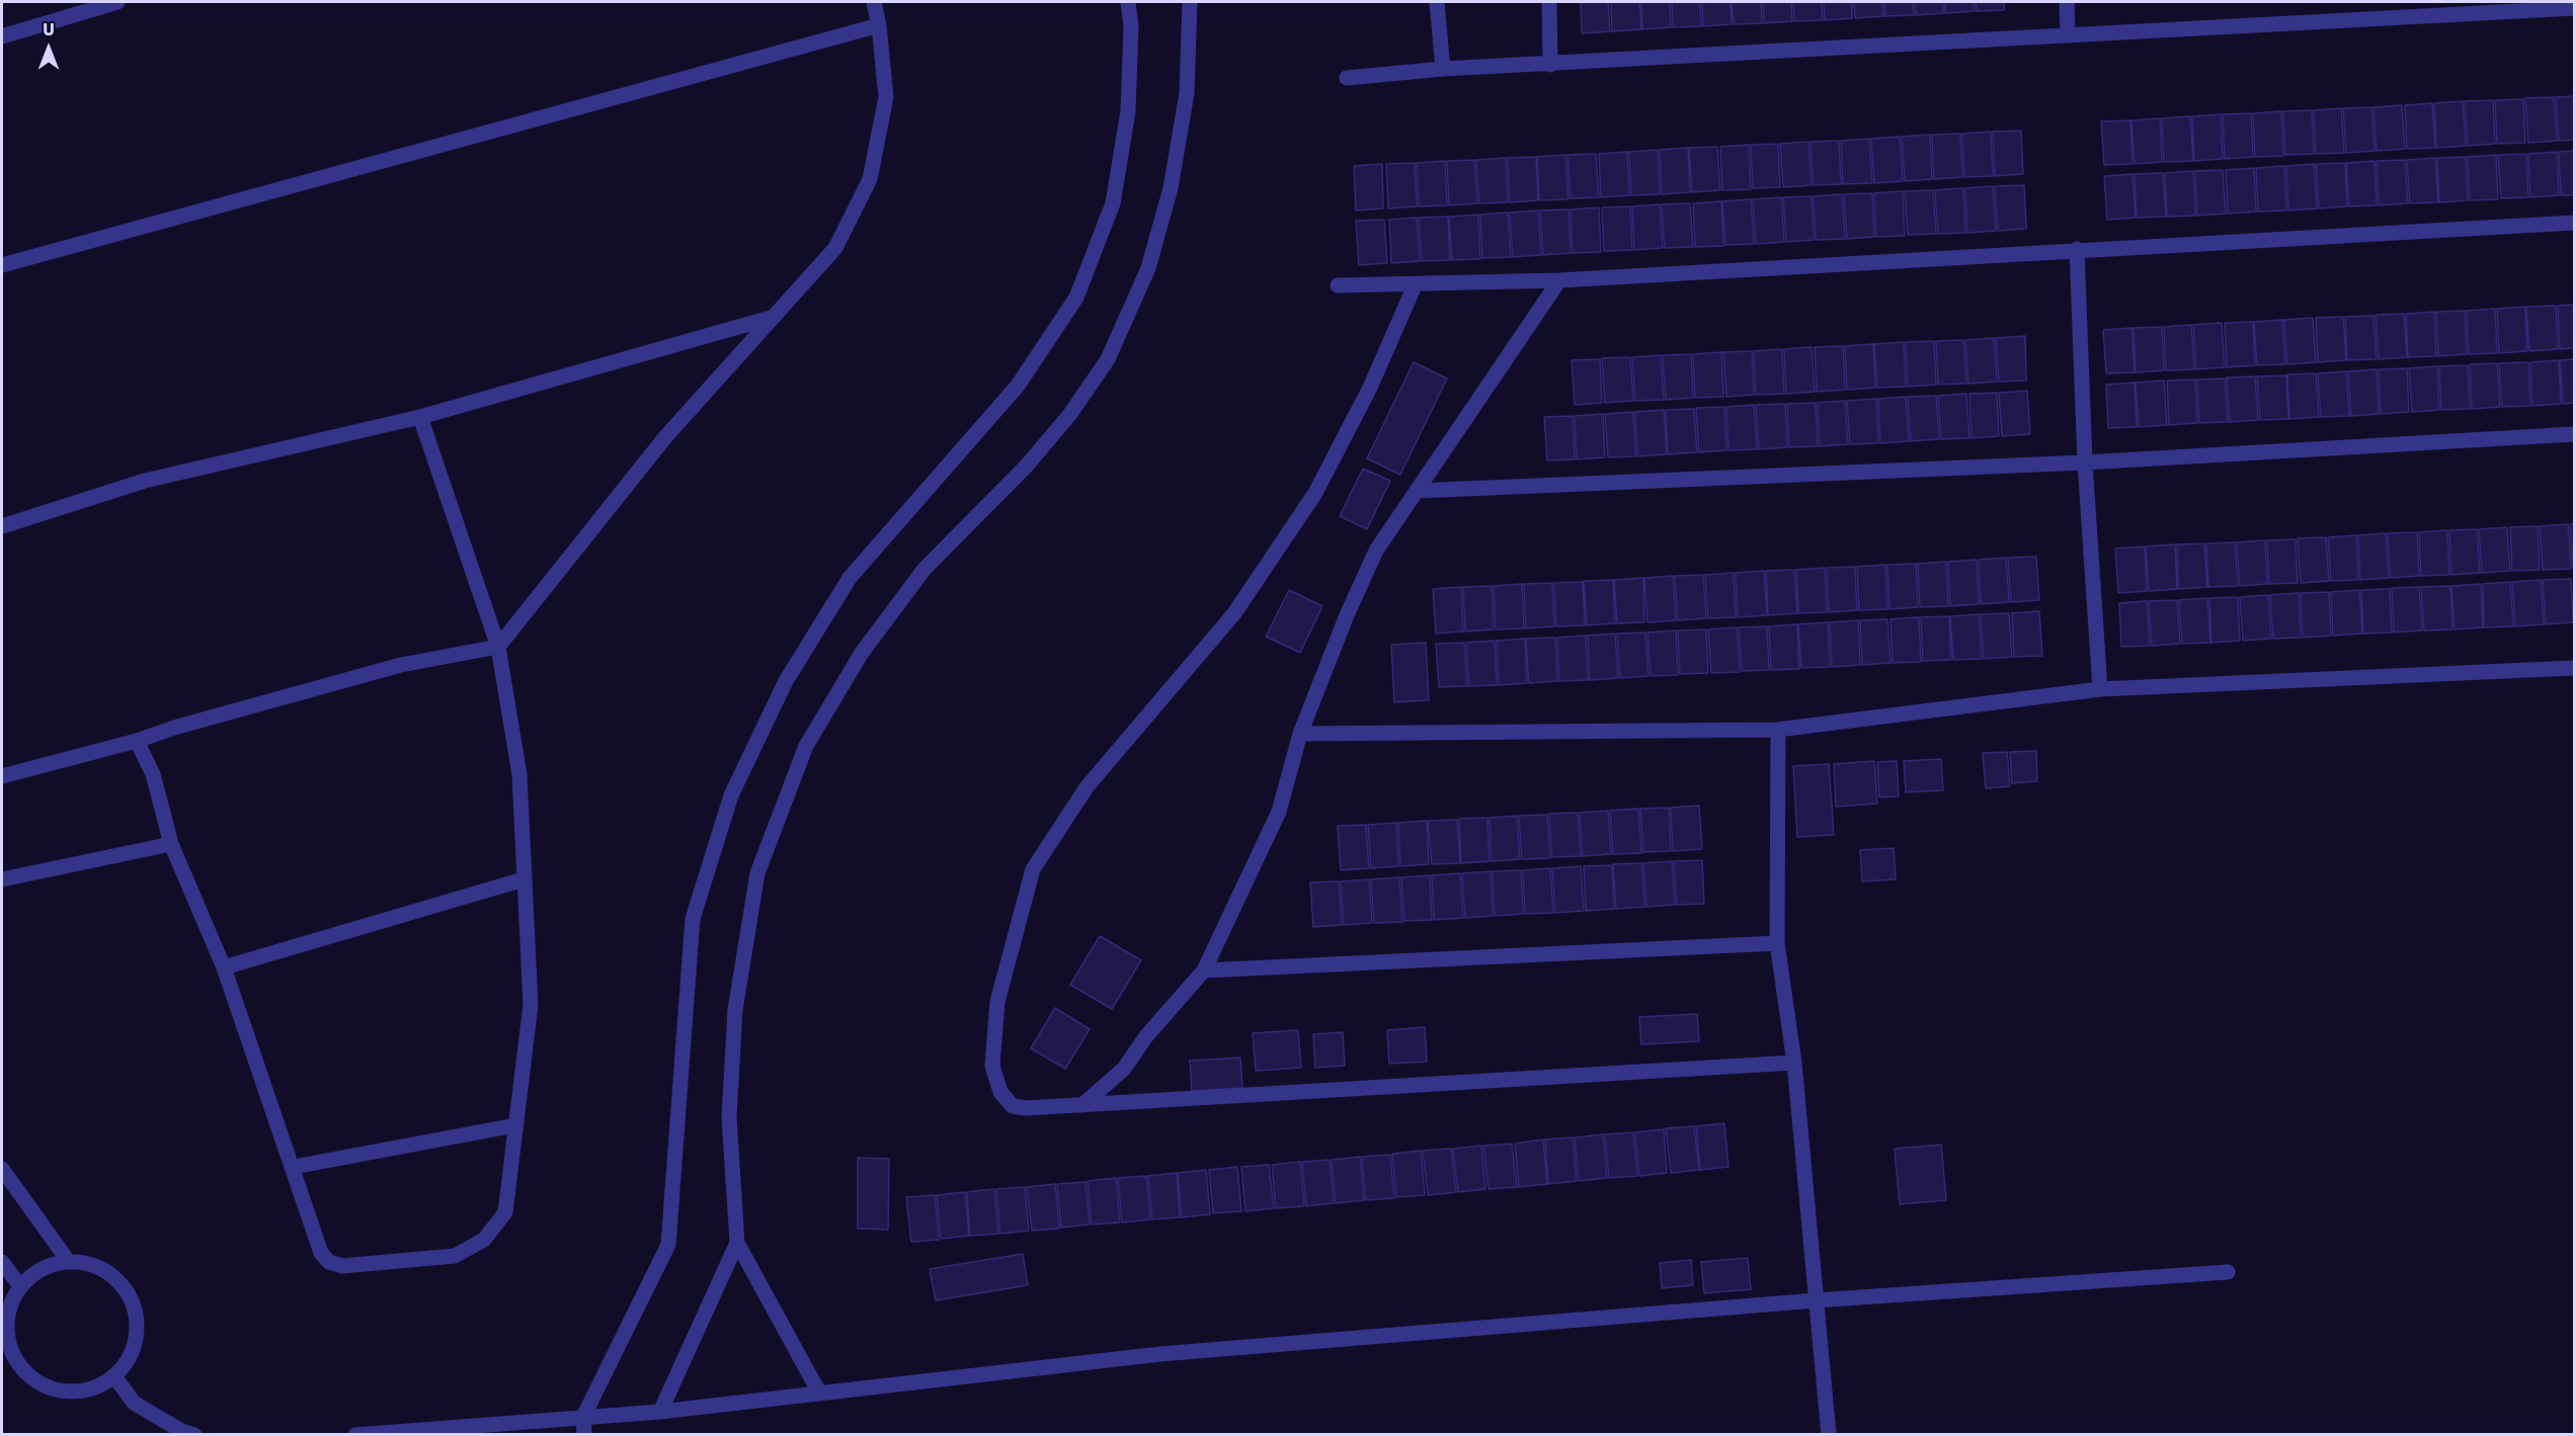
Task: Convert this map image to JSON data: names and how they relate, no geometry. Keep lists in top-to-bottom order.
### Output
{
  "north": "top"
}
